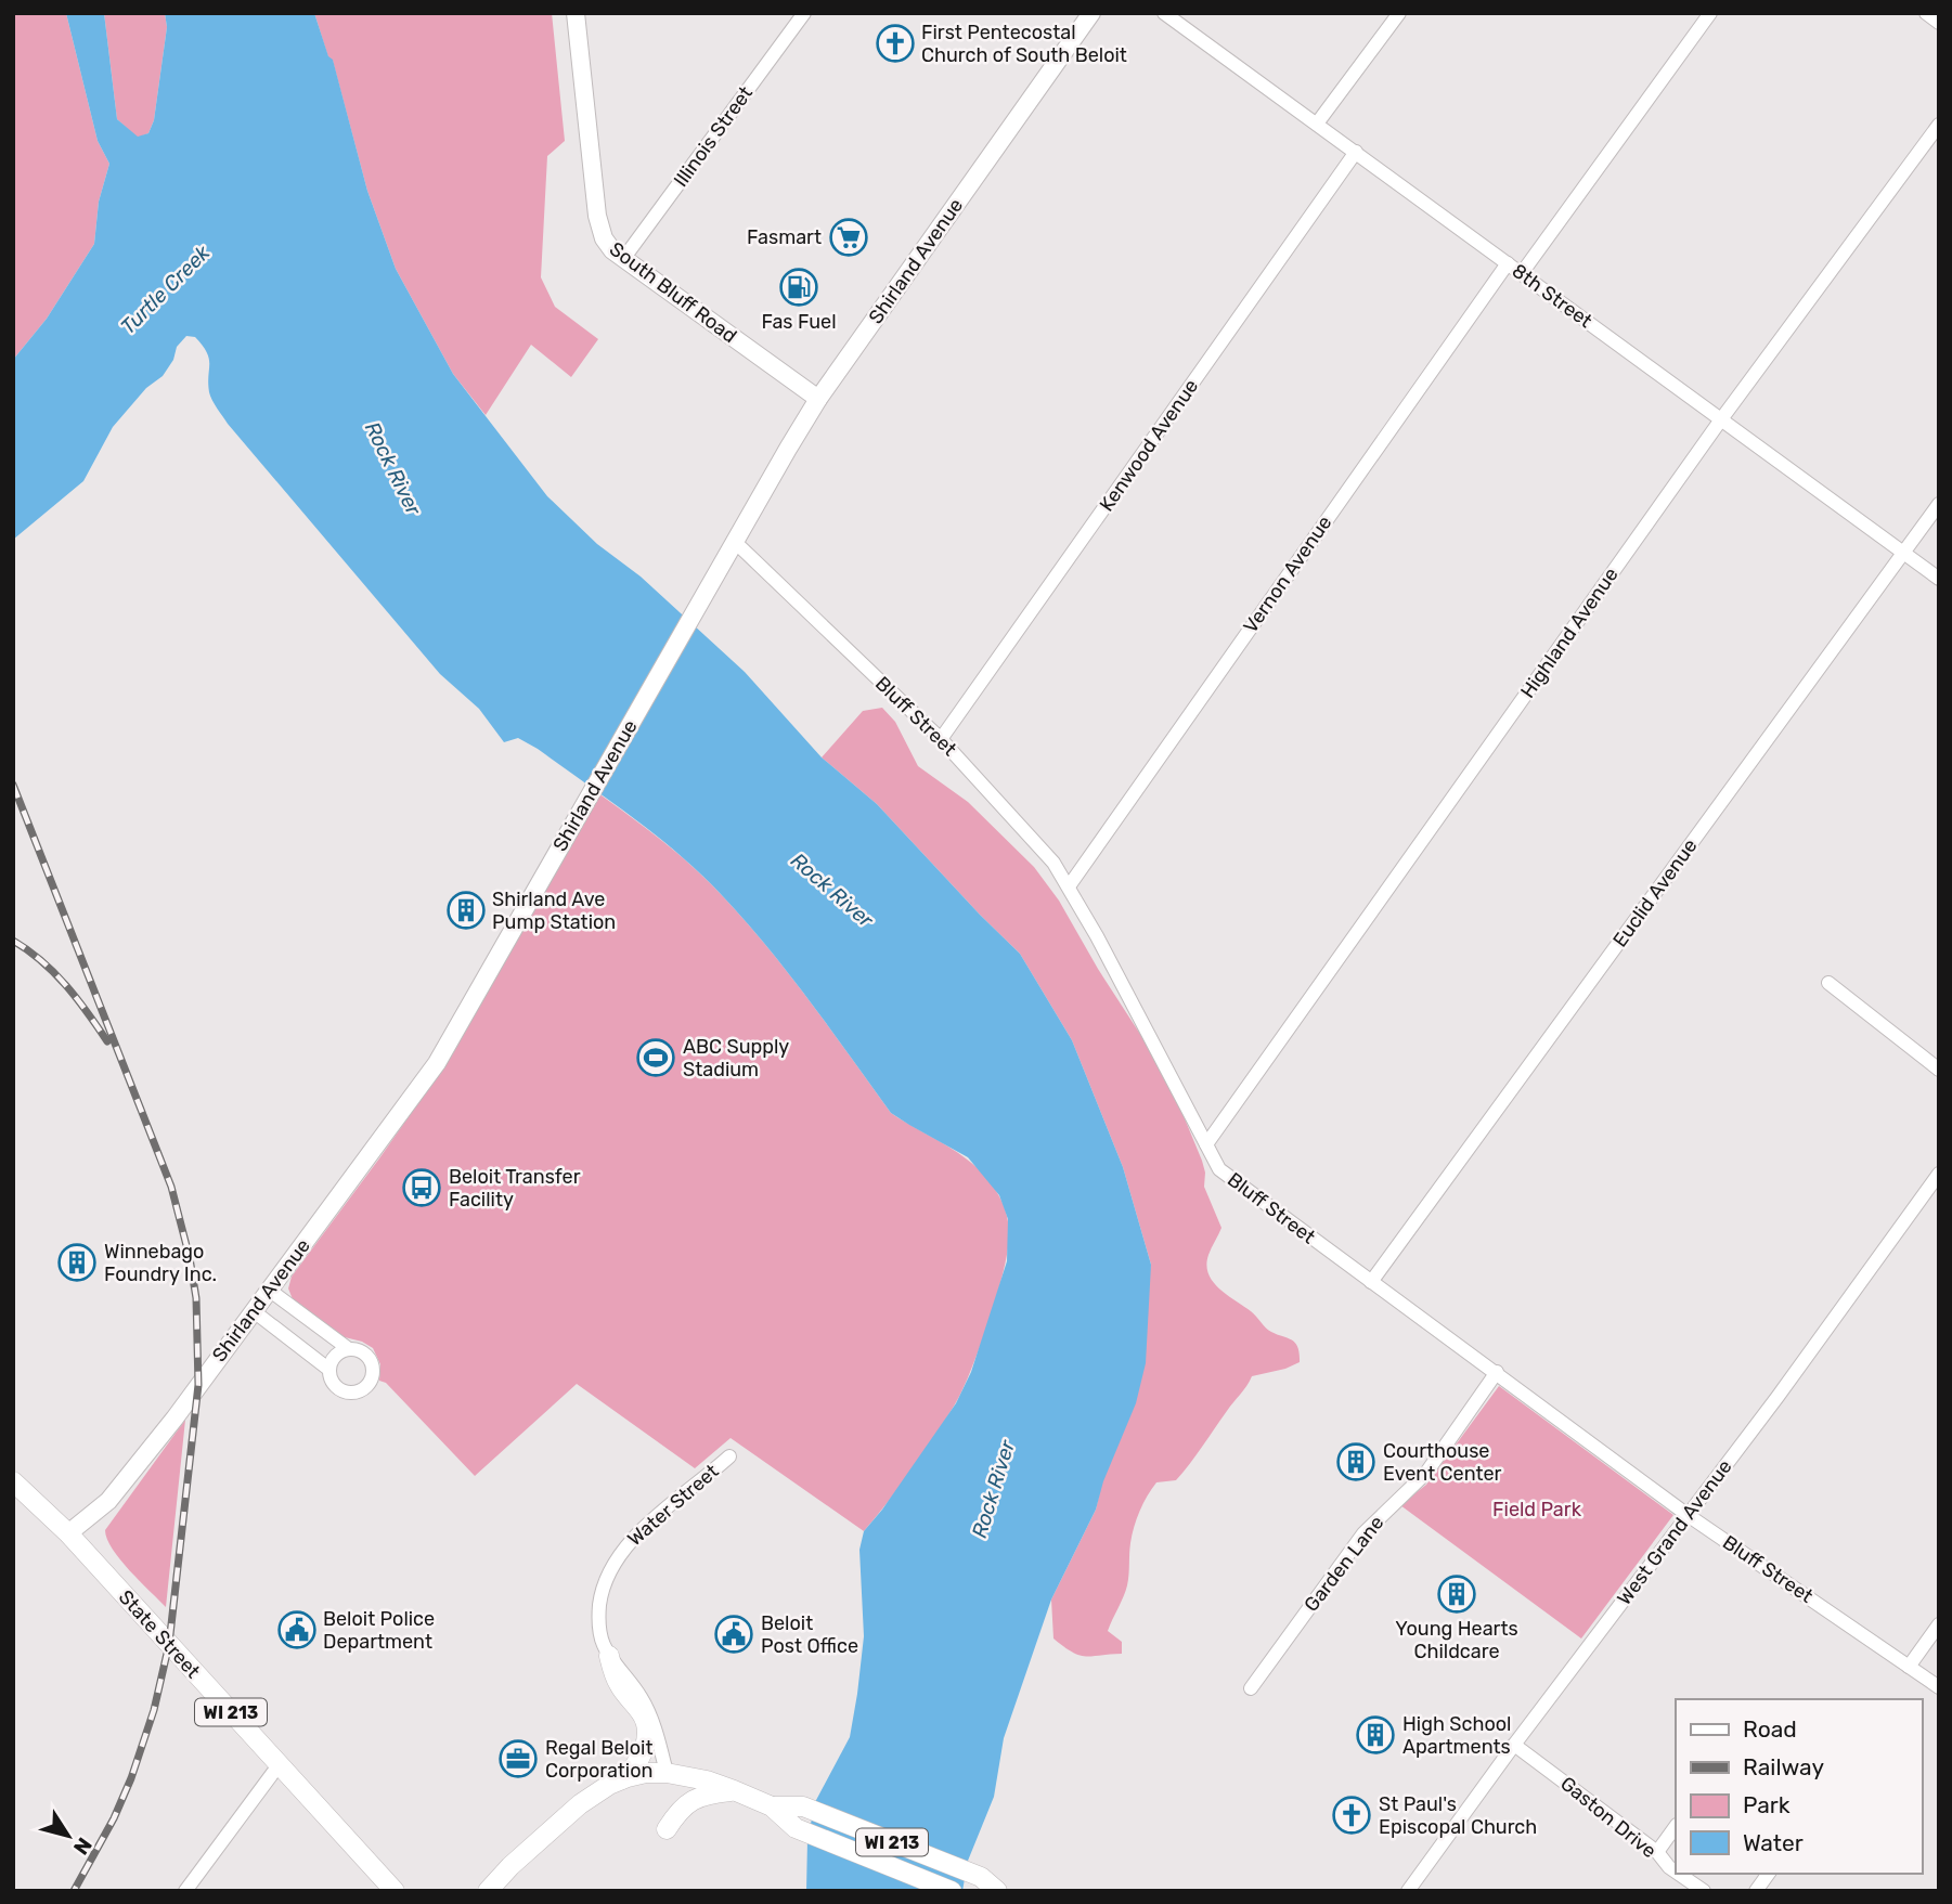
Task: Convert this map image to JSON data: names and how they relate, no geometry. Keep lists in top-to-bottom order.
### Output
{
  "streets": {
    "main road": ["State Street", "WI 213"],
    "street": [
      "Illinois Street",
      "Shirland Avenue",
      "South Bluff Road",
      "8th Street",
      "Kenwood Avenue",
      "Vernon Avenue",
      "Highland Avenue",
      "Bluff Street",
      "Euclid Avenue",
      "Water Street",
      "West Grand Avenue",
      "Garden Lane",
      "Gaston Drive"
    ]
  },
  "crossings": [
    ["Illinois Street", "South Bluff Road"],
    ["Shirland Avenue", "South Bluff Road"],
    ["Shirland Avenue", "Bluff Street"],
    ["Shirland Avenue", "State Street"],
    ["8th Street", "Kenwood Avenue"],
    ["8th Street", "Vernon Avenue"],
    ["8th Street", "Highland Avenue"],
    ["8th Street", "Euclid Avenue"],
    ["Kenwood Avenue", "Bluff Street"],
    ["Vernon Avenue", "Bluff Street"],
    ["Highland Avenue", "Bluff Street"],
    ["Bluff Street", "Euclid Avenue"],
    ["Bluff Street", "West Grand Avenue"],
    ["Bluff Street", "Garden Lane"],
    ["West Grand Avenue", "Gaston Drive"]
  ],
  "water": ["Turtle Creek", "Rock River"],
  "parks": ["Field Park"],
  "places": {
    "church": ["First Pentecostal Church of South Beloit", "St Paul's Episcopal Church"],
    "supermarket": ["Fasmart"],
    "fuel station": ["Fas Fuel"],
    "building": [
      "Shirland Ave Pump Station",
      "Winnebago Foundry Inc.",
      "Courthouse Event Center",
      "Young Hearts Childcare",
      "High School Apartments"
    ],
    "sports": ["ABC Supply Stadium"],
    "bus stop": ["Beloit Transfer Facility"],
    "public building": ["Beloit Police Department", "Beloit Post Office"],
    "office": ["Regal Beloit Corporation"]
  },
  "legend": [
    "Road",
    "Railway",
    "Park",
    "Water"
  ],
  "north": "bottom right"
}
